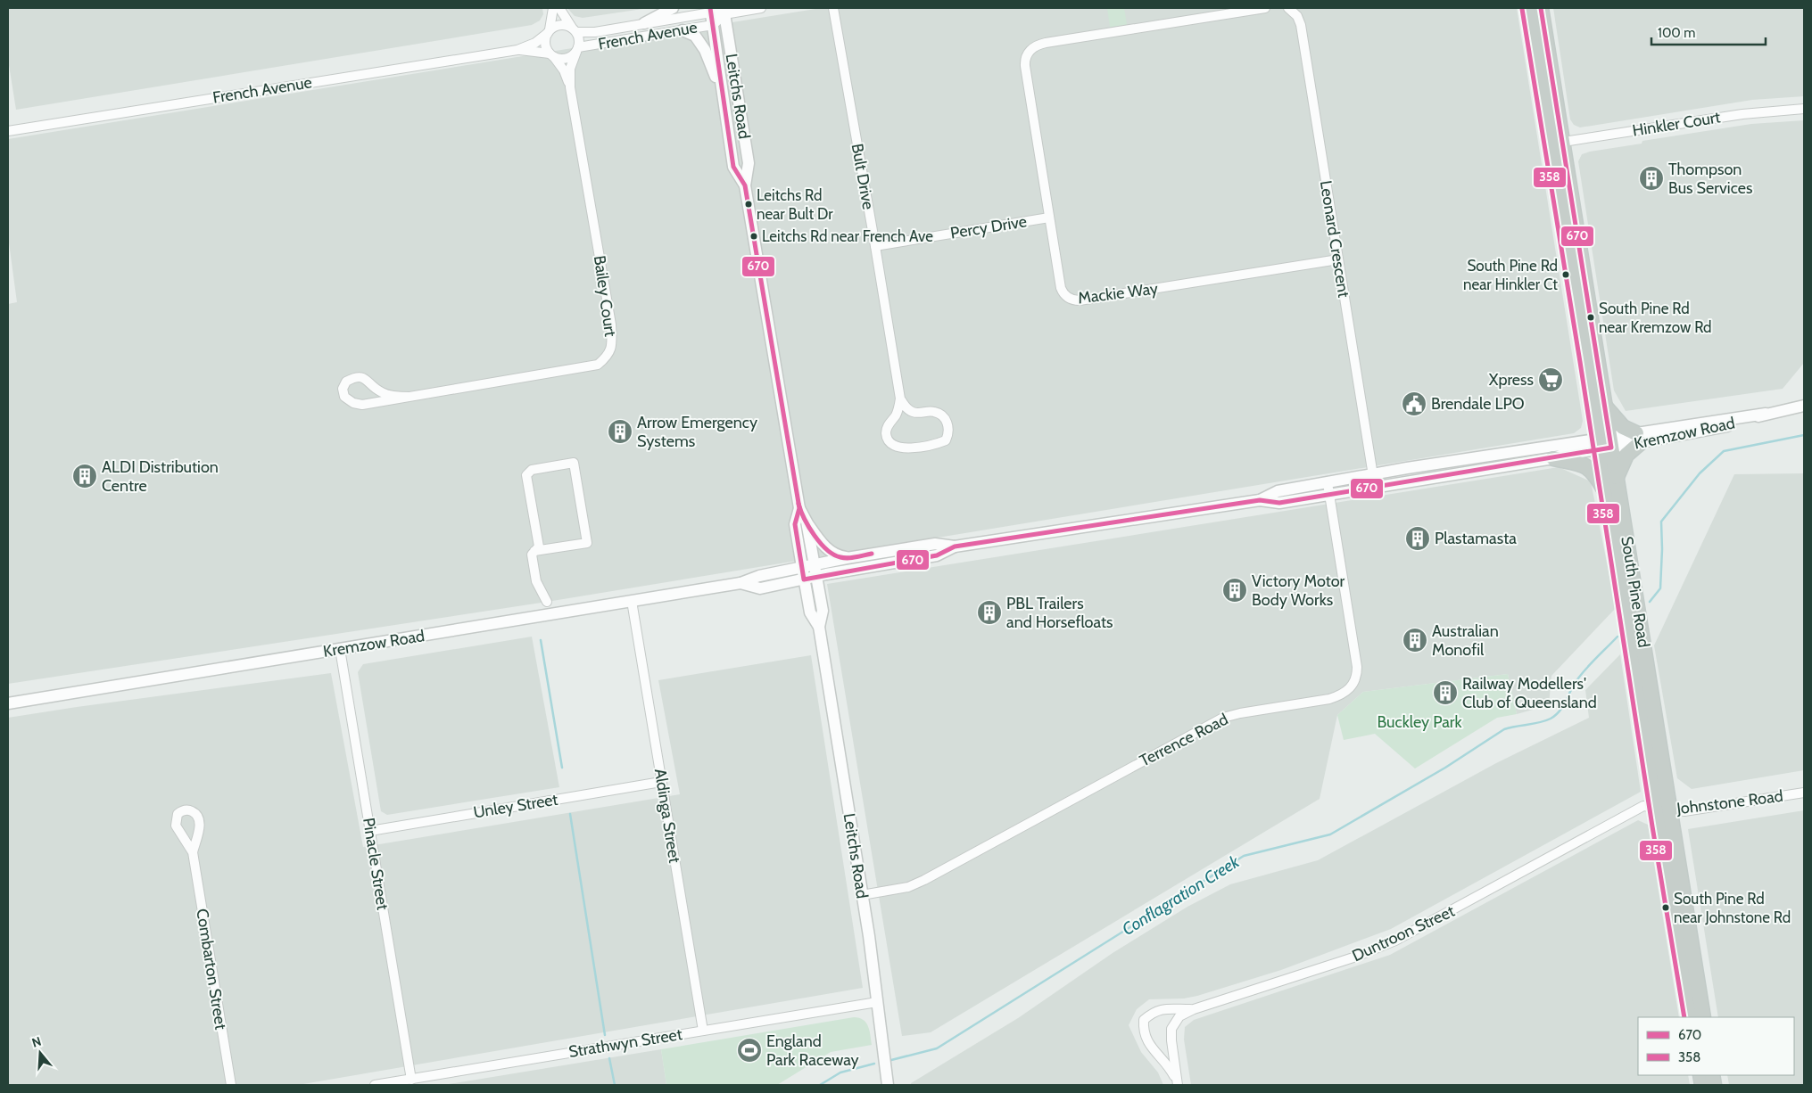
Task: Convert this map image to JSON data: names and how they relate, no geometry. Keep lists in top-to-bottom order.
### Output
{
  "streets": {
    "highway": ["South Pine Road"],
    "street": [
      "French Avenue",
      "Leitchs Road",
      "Hinkler Court",
      "Bult Drive",
      "Percy Drive",
      "Leonard Crescent",
      "Mackie Way",
      "Bailey Court",
      "Kremzow Road",
      "Terrence Road",
      "Johnstone Road",
      "Unley Street",
      "Aldinga Street",
      "Pinacle Street",
      "Duntroon Street",
      "Combarton Street",
      "Strathwyn Street"
    ]
  },
  "crossings": [
    ["French Avenue", "Leitchs Road"],
    ["French Avenue", "Bailey Court"],
    ["Leitchs Road", "Kremzow Road"],
    ["Leitchs Road", "Terrence Road"],
    ["Leitchs Road", "Strathwyn Street"],
    ["Hinkler Court", "South Pine Road"],
    ["Bult Drive", "Percy Drive"],
    ["Percy Drive", "Mackie Way"],
    ["Leonard Crescent", "Mackie Way"],
    ["Leonard Crescent", "Kremzow Road"],
    ["Kremzow Road", "South Pine Road"],
    ["Kremzow Road", "Terrence Road"],
    ["Kremzow Road", "Aldinga Street"],
    ["Kremzow Road", "Pinacle Street"],
    ["South Pine Road", "Johnstone Road"],
    ["South Pine Road", "Duntroon Street"],
    ["Johnstone Road", "Duntroon Street"],
    ["Unley Street", "Aldinga Street"],
    ["Unley Street", "Pinacle Street"],
    ["Aldinga Street", "Strathwyn Street"],
    ["Pinacle Street", "Strathwyn Street"]
  ],
  "water": ["Conflagration Creek"],
  "parks": ["Buckley Park"],
  "places": {
    "building": [
      "Thompson Bus Services",
      "Arrow Emergency Systems",
      "ALDI Distribution Centre",
      "Plastamasta",
      "Victory Motor Body Works",
      "PBL Trailers and Horsefloats",
      "Australian Monofil",
      "Railway Modellers' Club of Queensland"
    ],
    "other": [
      "Leitchs Rd near Bult Dr",
      "Leitchs Rd near French Ave",
      "South Pine Rd near Hinkler Ct",
      "South Pine Rd near Kremzow Rd",
      "South Pine Rd near Johnstone Rd"
    ],
    "supermarket": ["Xpress"],
    "public building": ["Brendale LPO"],
    "sports": ["England Park Raceway"]
  },
  "lines": ["transit line 670", "transit line 358"],
  "legend": ["670", "358"],
  "scale_bar": "100 m",
  "north": "top"
}
